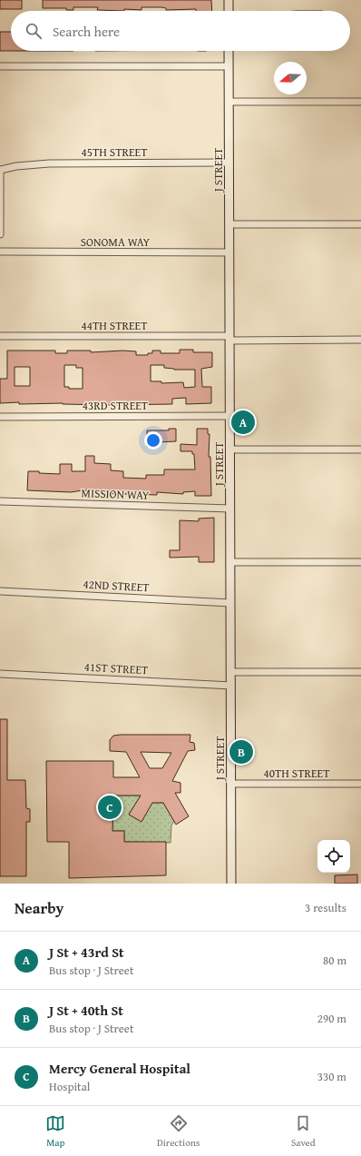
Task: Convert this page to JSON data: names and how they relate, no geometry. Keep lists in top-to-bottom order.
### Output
{
  "streets": {
    "main road": ["J STREET"],
    "street": [
      "45TH STREET",
      "SONOMA WAY",
      "44TH STREET",
      "43RD STREET",
      "MISSION WAY",
      "42ND STREET",
      "41ST STREET",
      "40TH STREET"
    ]
  },
  "crossings": [
    ["45TH STREET", "J STREET"],
    ["J STREET", "SONOMA WAY"],
    ["J STREET", "44TH STREET"],
    ["J STREET", "43RD STREET"],
    ["J STREET", "MISSION WAY"],
    ["J STREET", "42ND STREET"],
    ["J STREET", "41ST STREET"],
    ["J STREET", "40TH STREET"]
  ],
  "north": "left",
  "page": {
    "search": "Search here",
    "pins": ["A", "B", "C"],
    "heading": ["Nearby", "3 results"],
    "list": [
      {
        "mark": "A",
        "name": "J St + 43rd St",
        "note": "Bus stop · J Street",
        "value": "80 m"
      },
      {
        "mark": "B",
        "name": "J St + 40th St",
        "note": "Bus stop · J Street",
        "value": "290 m"
      },
      {
        "mark": "C",
        "name": "Mercy General Hospital",
        "note": "Hospital",
        "value": "330 m"
      }
    ],
    "nav": ["Map", "Directions", "Saved"]
  }
}
